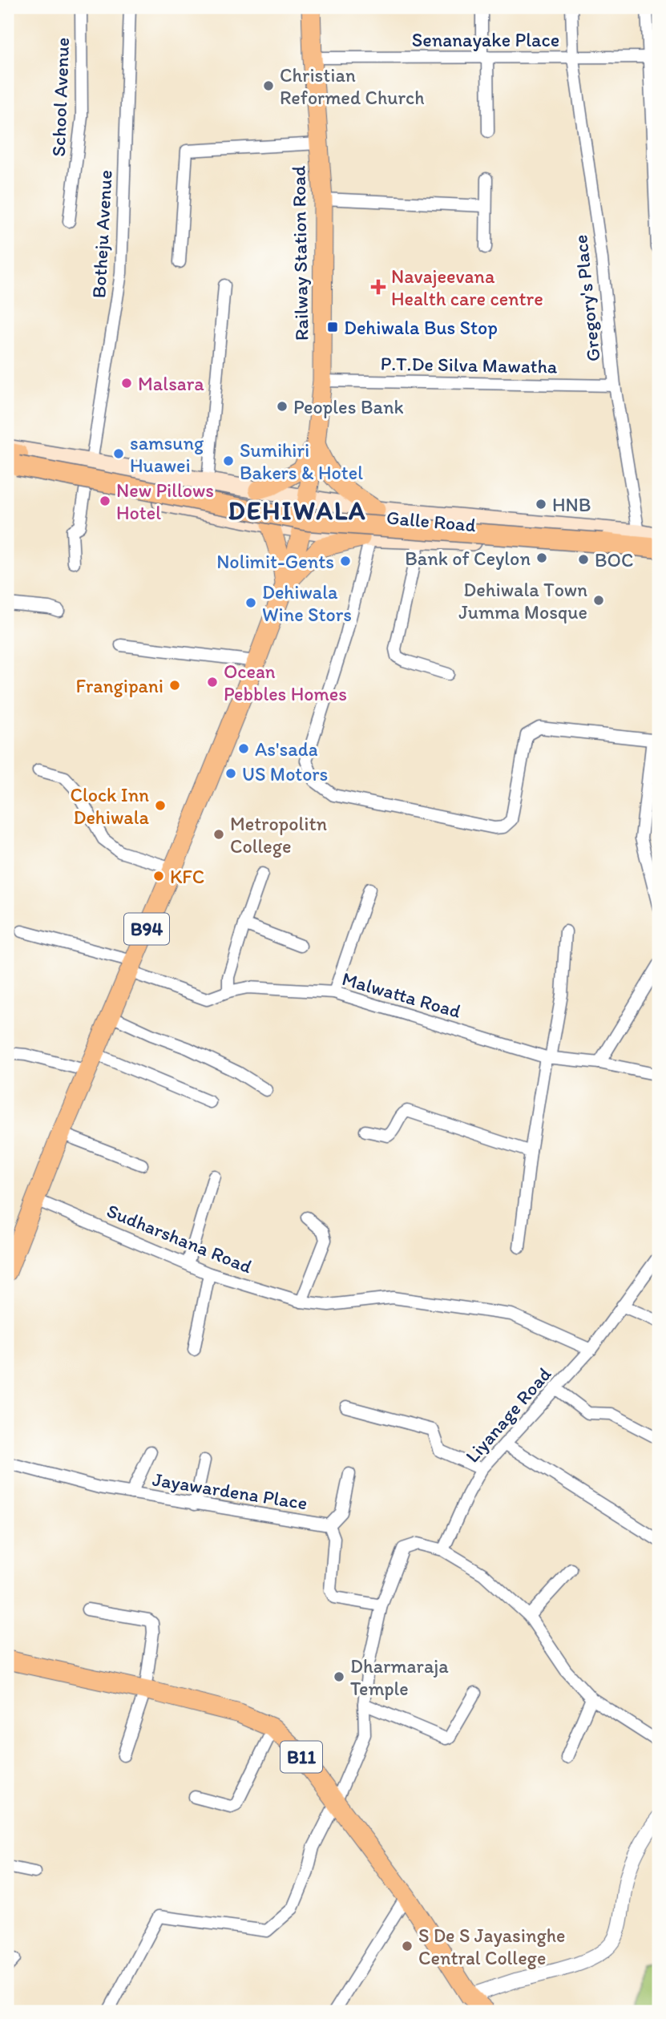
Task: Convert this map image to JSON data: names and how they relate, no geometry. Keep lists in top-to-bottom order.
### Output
{
  "streets": {
    "highway": ["Galle Road"],
    "main road": ["Railway Station Road", "B94", "B11"],
    "street": [
      "Senanayake Place",
      "School Avenue",
      "Botheju Avenue",
      "Gregory's Place",
      "P.T.De Silva Mawatha",
      "Malwatta Road",
      "Sudharshana Road",
      "Liyanage Road",
      "Jayawardena Place"
    ]
  },
  "crossings": [
    ["Senanayake Place", "Railway Station Road"],
    ["Senanayake Place", "Gregory's Place"],
    ["Railway Station Road", "P.T.De Silva Mawatha"],
    ["Railway Station Road", "B94"],
    ["Gregory's Place", "P.T.De Silva Mawatha"],
    ["Gregory's Place", "Galle Road"],
    ["B94", "Malwatta Road"],
    ["B94", "Sudharshana Road"],
    ["Sudharshana Road", "Liyanage Road"]
  ],
  "districts": ["DEHIWALA"],
  "places": {
    "other": [
      "Christian Reformed Church",
      "Malsara",
      "Peoples Bank",
      "samsung Huawei",
      "Sumihiri Bakers & Hotel",
      "New Pillows Hotel",
      "HNB",
      "Bank of Ceylon",
      "BOC",
      "Nolimit-Gents",
      "Dehiwala Town Jumma Mosque",
      "Dehiwala Wine Stors",
      "Ocean Pebbles Homes",
      "Frangipani",
      "As'sada",
      "US Motors",
      "Clock Inn Dehiwala",
      "Metropolitn College",
      "KFC",
      "Dharmaraja Temple",
      "S De S Jayasinghe Central College"
    ],
    "health": ["Navajeevana Health care centre"],
    "transit": ["Dehiwala Bus Stop"]
  }
}
